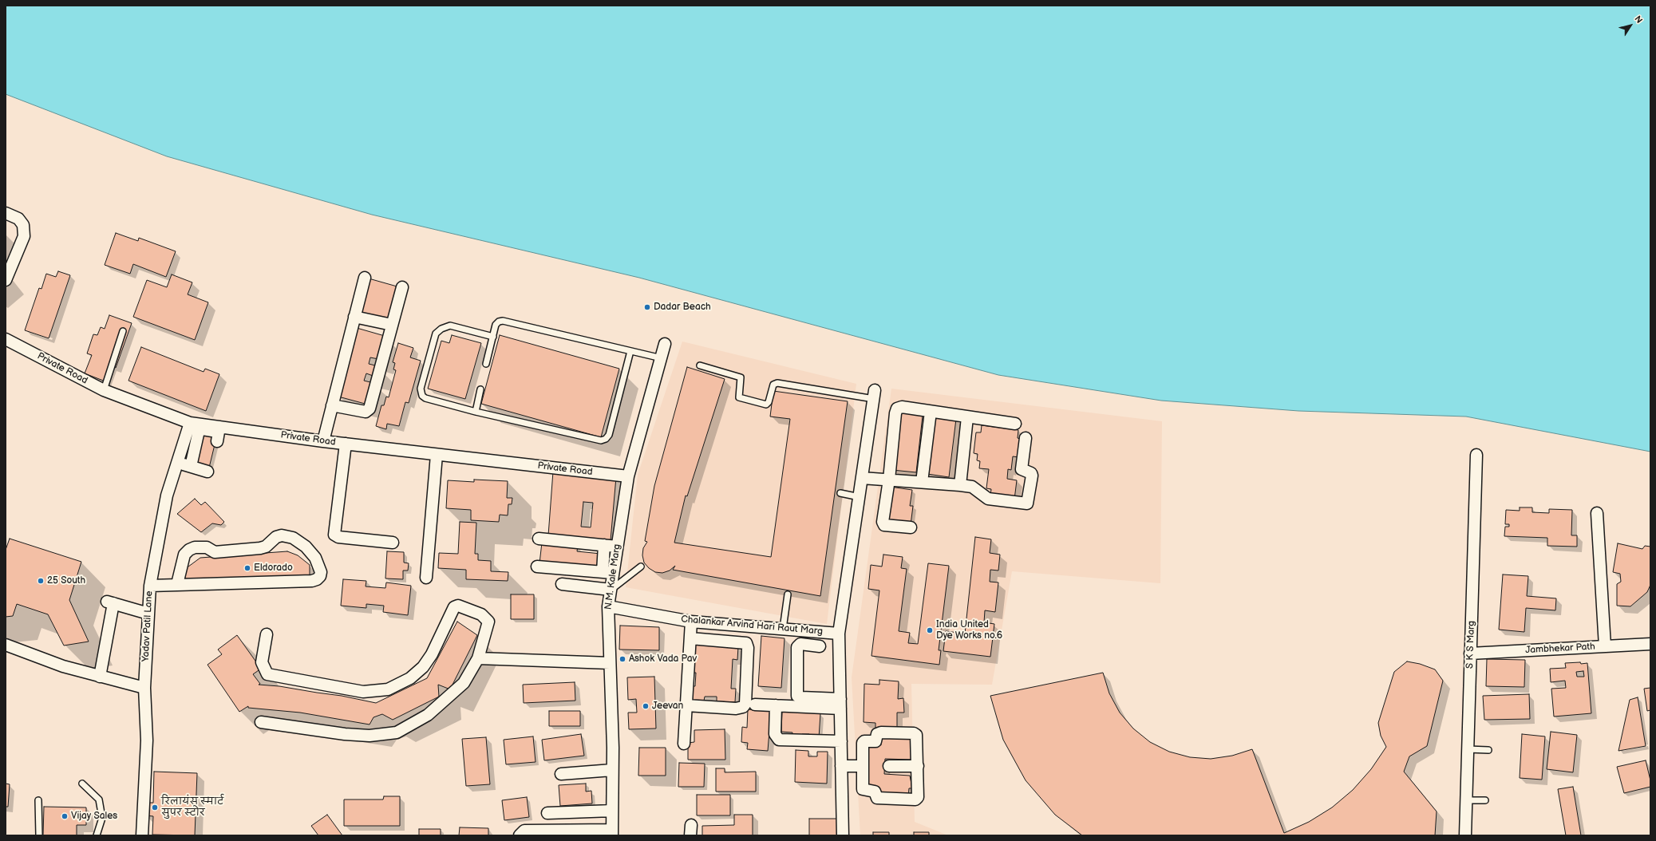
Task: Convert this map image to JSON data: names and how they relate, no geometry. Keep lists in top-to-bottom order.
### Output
{
  "streets": {
    "street": [
      "Private Road",
      "N.M. Kale Marg",
      "Chalankar Arvind Hari Raut Marg",
      "Yadav Patil Lane",
      "S K S Marg",
      "Jambhekar Path"
    ]
  },
  "crossings": [
    ["Private Road", "N.M. Kale Marg"],
    ["Private Road", "Yadav Patil Lane"],
    ["N.M. Kale Marg", "Chalankar Arvind Hari Raut Marg"],
    ["S K S Marg", "Jambhekar Path"]
  ],
  "places": [
    "Dadar Beach",
    "Eldorado",
    "25 South",
    "India United Dye Works no.6",
    "Ashok Vada Pav",
    "Jeevan",
    "रिलायंस स्मार्ट सुपर स्टोर",
    "Vijay Sales"
  ],
  "north": "top right"
}
